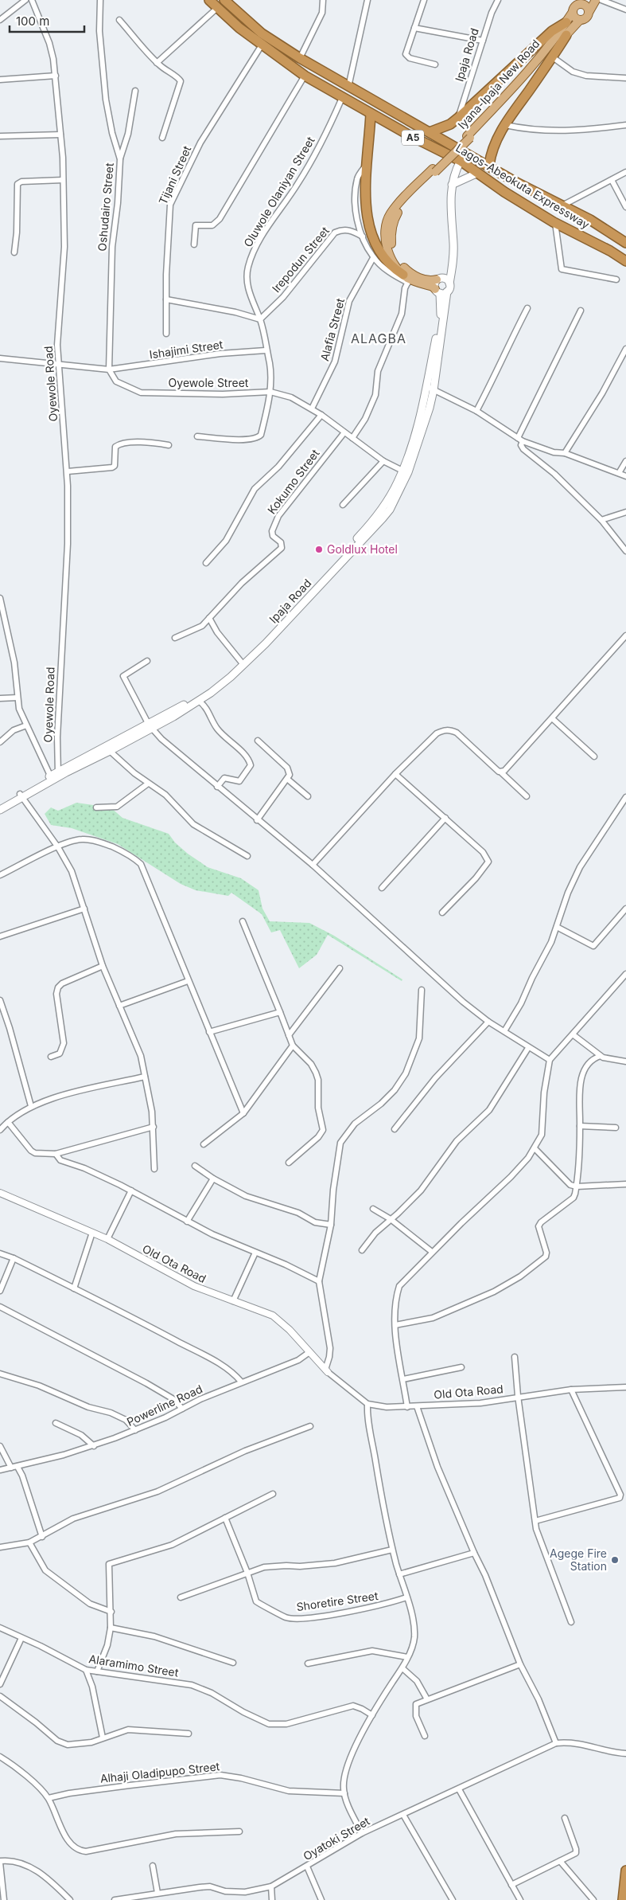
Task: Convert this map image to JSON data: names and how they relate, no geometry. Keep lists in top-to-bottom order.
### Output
{
  "streets": {
    "highway": ["A5", "Lagos-Abeokuta Expressway"],
    "main road": ["Ipaja Road", "Iyana-Ipaja New Road"],
    "street": [
      "Tijani Street",
      "Oluwole Olaniyan Street",
      "Oshudairo Street",
      "Irepodun Street",
      "Alafia Street",
      "Ishajimi Street",
      "Oyewole Street",
      "Oyewole Road",
      "Kokumo Street",
      "Old Ota Road",
      "Powerline Road",
      "Shoretire Street",
      "Alaramimo Street",
      "Alhaji Oladipupo Street",
      "Oyatoki Street"
    ]
  },
  "crossings": [
    ["Ipaja Road", "Oyewole Street"],
    ["Ipaja Road", "Oyewole Road"],
    ["Tijani Street", "Lagos-Abeokuta Expressway"],
    ["Lagos-Abeokuta Expressway", "Oluwole Olaniyan Street"],
    ["Oluwole Olaniyan Street", "Irepodun Street"],
    ["Oluwole Olaniyan Street", "Ishajimi Street"],
    ["Oluwole Olaniyan Street", "Oyewole Street"],
    ["Oshudairo Street", "Ishajimi Street"],
    ["Oshudairo Street", "Oyewole Street"],
    ["Alafia Street", "Oyewole Street"],
    ["Ishajimi Street", "Oyewole Street"],
    ["Oyewole Street", "Kokumo Street"],
    ["Old Ota Road", "Powerline Road"]
  ],
  "districts": ["ALAGBA"],
  "places": ["Goldlux Hotel", "Agege Fire Station"],
  "scale_bar": "100 m"
}
